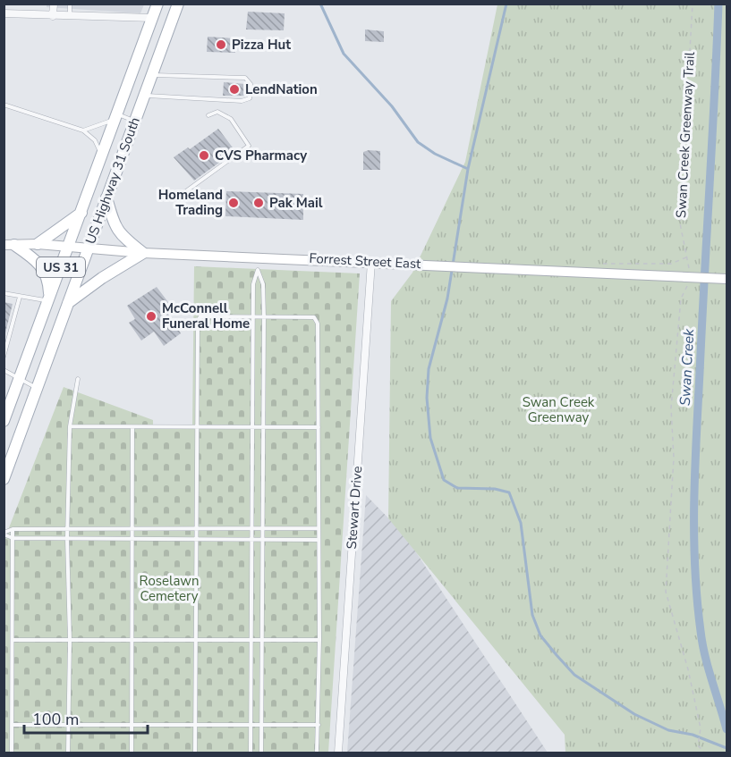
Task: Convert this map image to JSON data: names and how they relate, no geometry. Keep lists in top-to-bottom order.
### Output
{
  "streets": {
    "main road": ["US Highway 31 South", "US 31"],
    "street": ["Forrest Street East", "Stewart Drive"],
    "path": ["Swan Creek Greenway Trail"]
  },
  "crossings": [
    ["US Highway 31 South", "Forrest Street East"],
    ["Forrest Street East", "Stewart Drive"]
  ],
  "water": ["Swan Creek"],
  "parks": ["Swan Creek Greenway", "Roselawn Cemetery"],
  "places": [
    "Pizza Hut",
    "LendNation",
    "CVS Pharmacy",
    "Homeland Trading",
    "Pak Mail",
    "McConnell Funeral Home"
  ],
  "scale_bar": "100 m"
}
